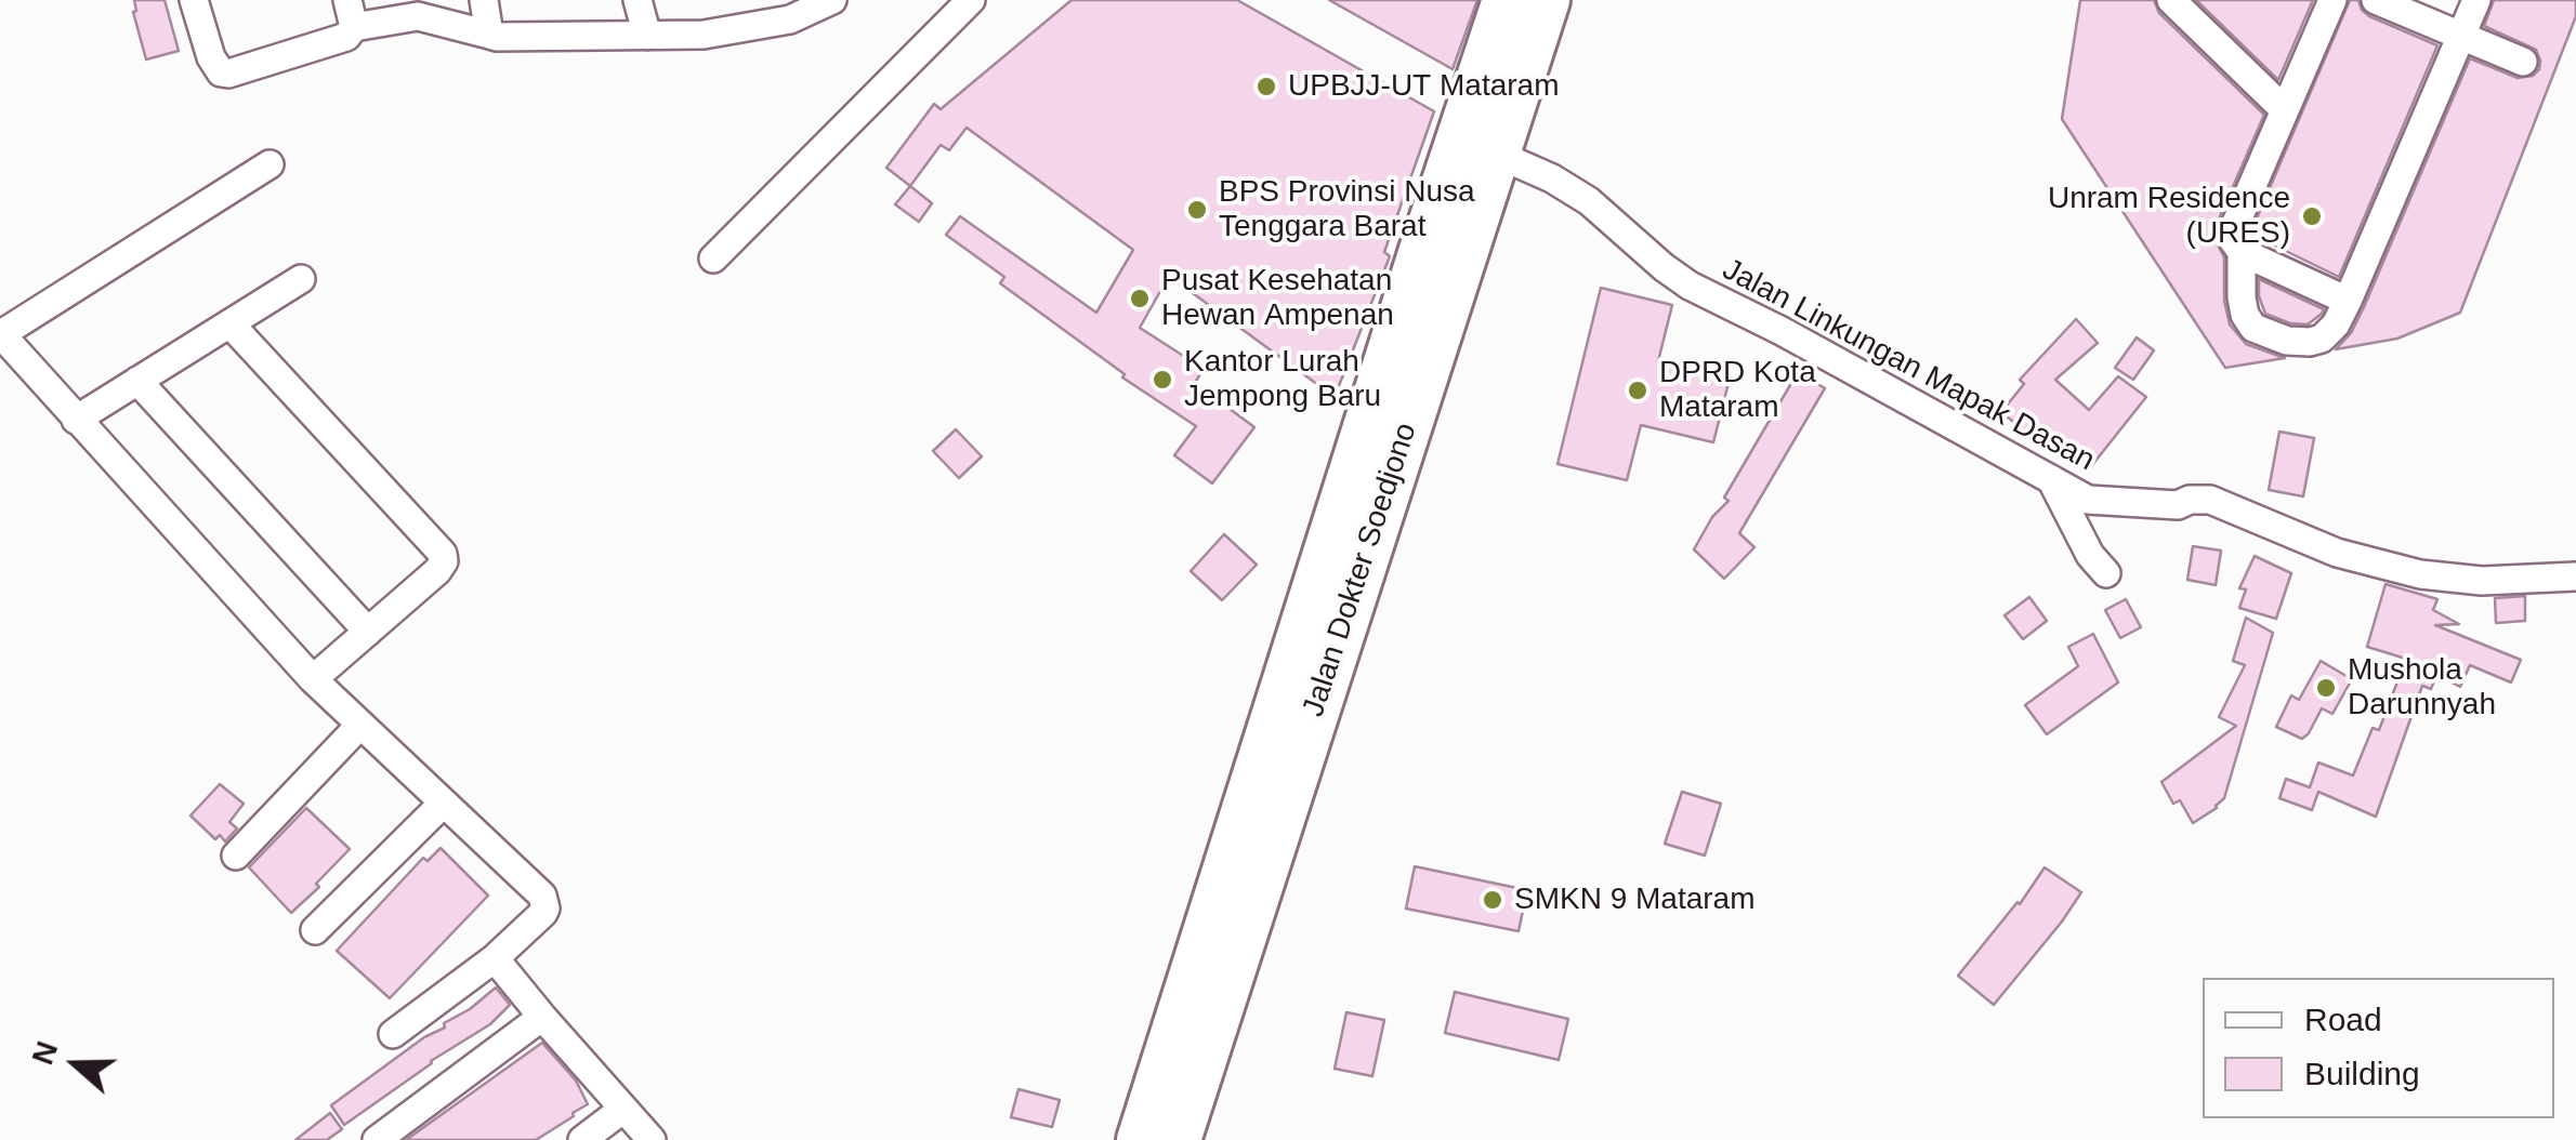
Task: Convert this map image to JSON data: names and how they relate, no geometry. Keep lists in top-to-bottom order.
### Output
{
  "streets": {
    "highway": ["Jalan Dokter Soedjono"],
    "street": ["Jalan Linkungan Mapak Dasan"]
  },
  "crossings": [
    ["Jalan Linkungan Mapak Dasan", "Jalan Dokter Soedjono"]
  ],
  "places": [
    "UPBJJ-UT Mataram",
    "BPS Provinsi Nusa Tenggara Barat",
    "Unram Residence (URES)",
    "Pusat Kesehatan Hewan Ampenan",
    "Kantor Lurah Jempong Baru",
    "DPRD Kota Mataram",
    "Mushola Darunnyah",
    "SMKN 9 Mataram"
  ],
  "legend": ["Road", "Building"],
  "north": "left"
}
